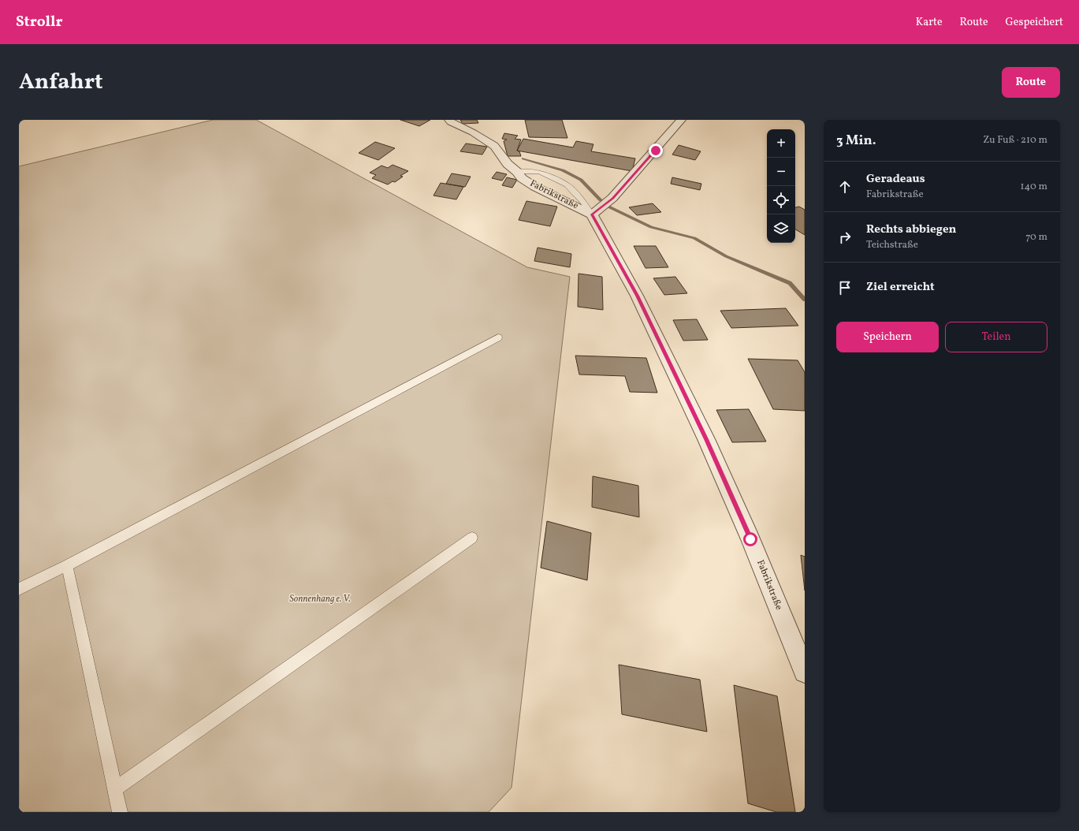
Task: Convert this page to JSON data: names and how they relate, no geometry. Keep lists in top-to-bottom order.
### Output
{
  "streets": {
    "street": ["Fabrikstraße"]
  },
  "parks": ["Sonnenhang e. V."],
  "page": {
    "header": "Strollr",
    "nav": ["Karte", "Route", "Gespeichert"],
    "title": "Anfahrt",
    "buttons": [
      "Route",
      ["Speichern", "Teilen"]
    ],
    "heading": ["3 Min.", "Zu Fuß · 210 m"],
    "map_buttons": ["+", "−"],
    "list": [
      ["Geradeaus", "Fabrikstraße", "140 m"],
      ["Rechts abbiegen", "Teichstraße", "70 m"],
      "Ziel erreicht"
    ]
  }
}
